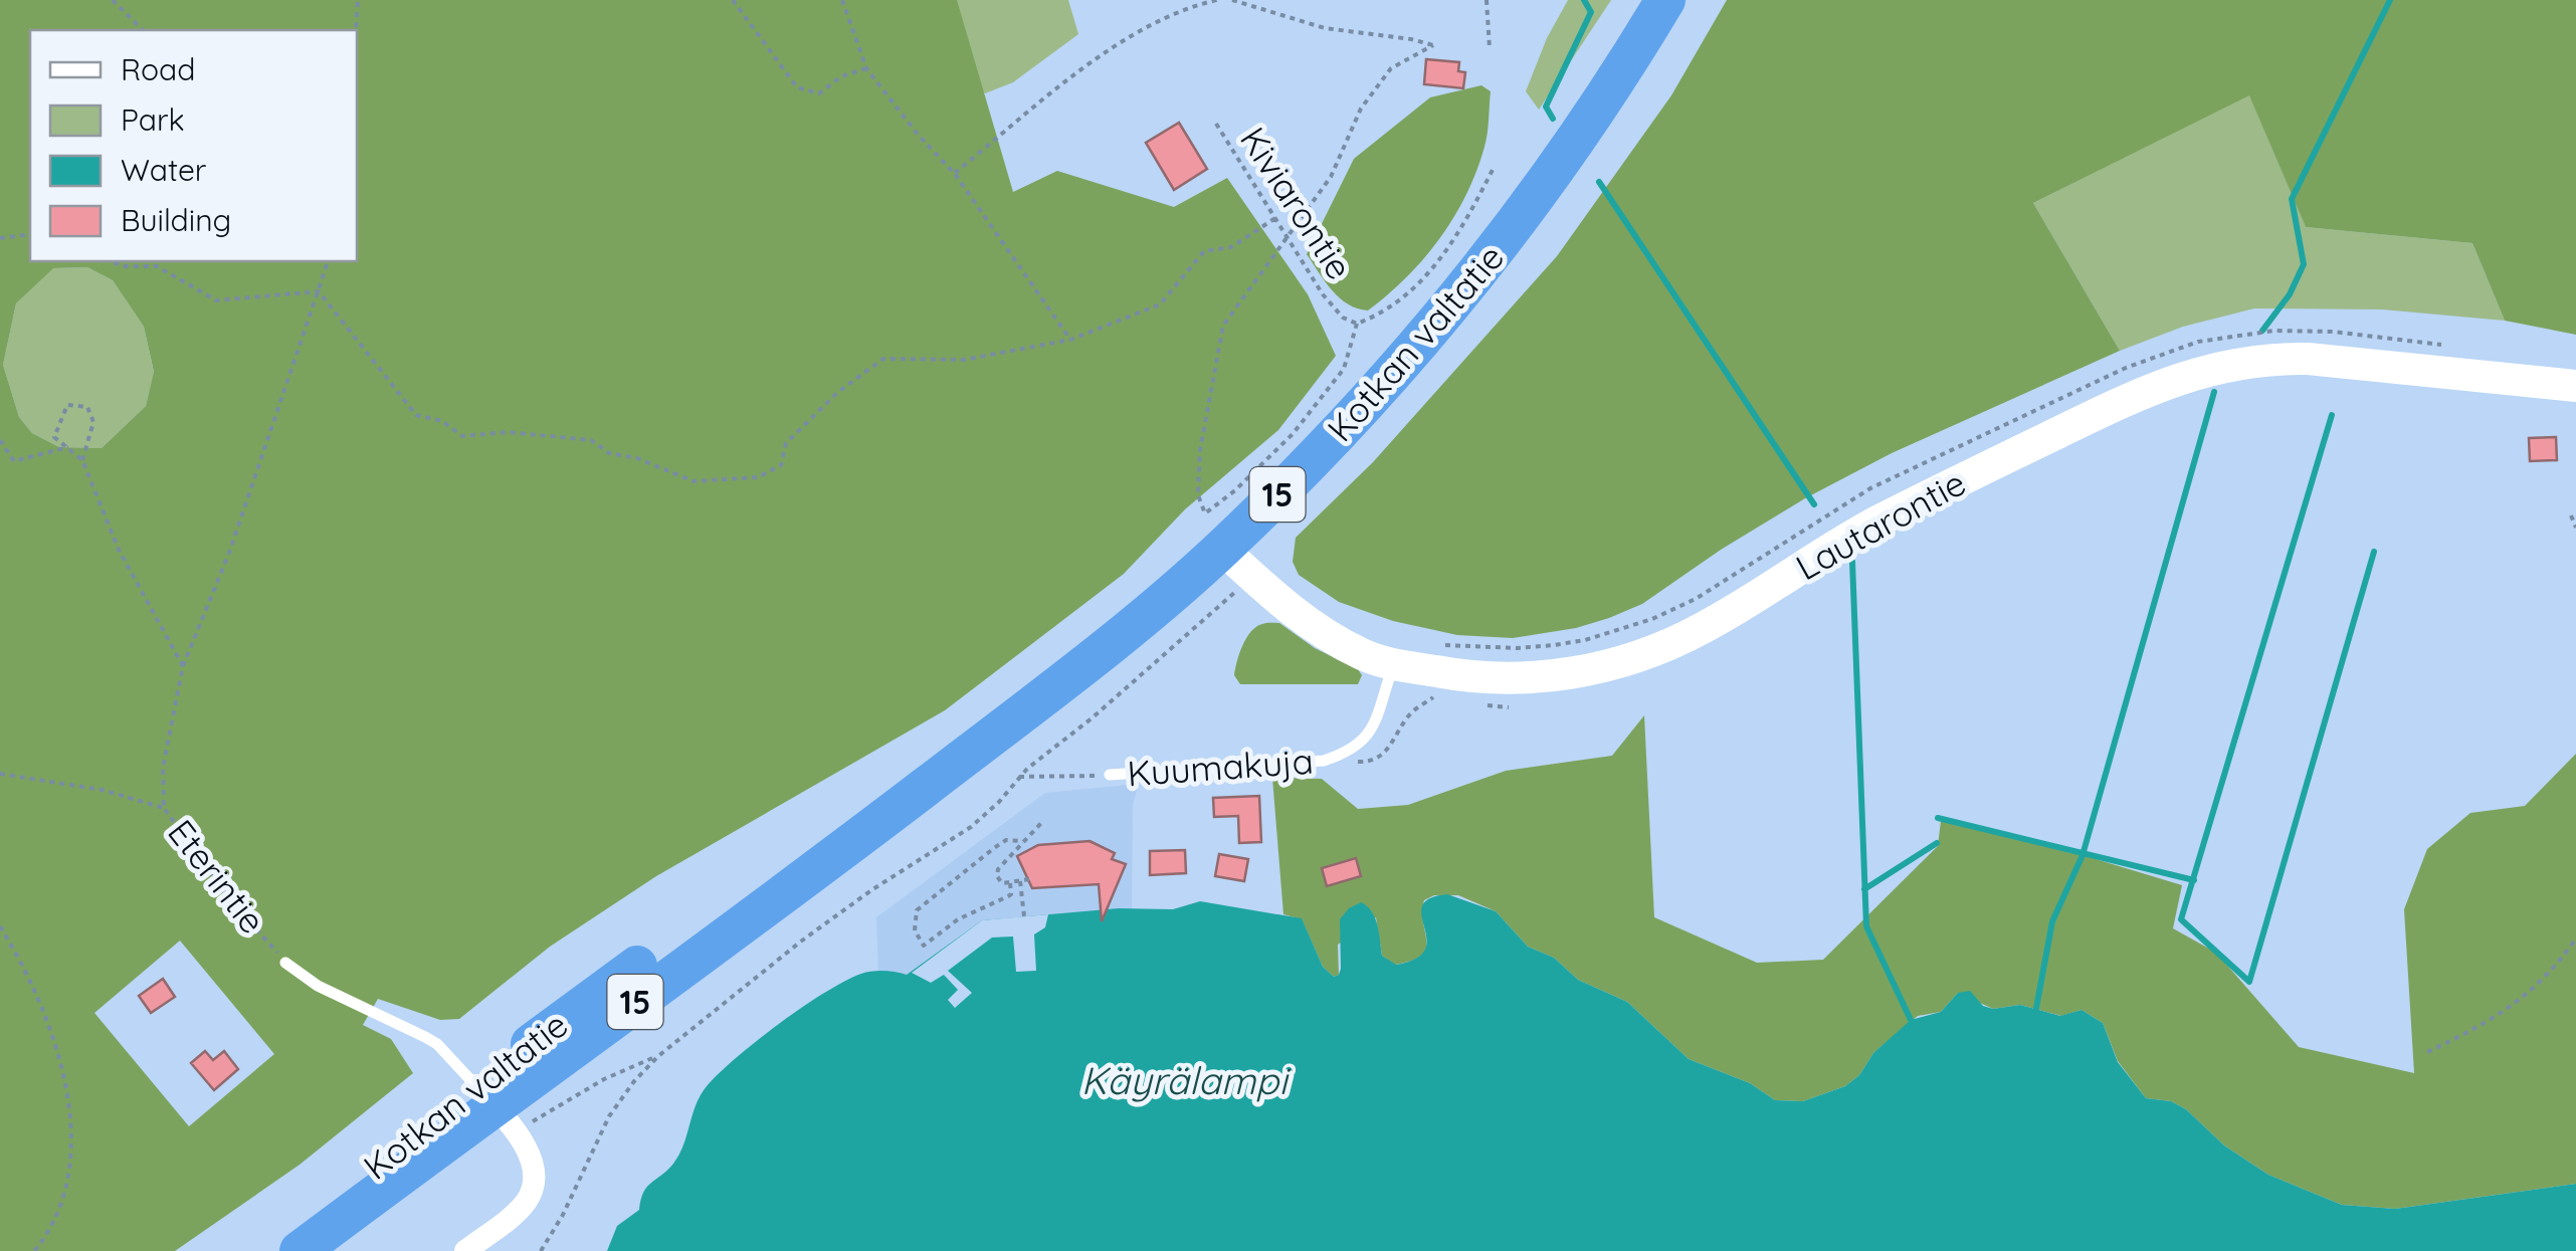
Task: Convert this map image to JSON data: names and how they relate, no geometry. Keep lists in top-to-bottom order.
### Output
{
  "streets": {
    "highway": ["Kotkan valtatie", "15"],
    "street": ["Lautarontie"],
    "lane": ["Kuumakuja", "Eterintie"],
    "path": ["Kiviarontie"]
  },
  "crossings": [
    ["Kotkan valtatie", "Lautarontie"],
    ["Kotkan valtatie", "Eterintie"],
    ["Lautarontie", "Kuumakuja"]
  ],
  "water": ["Käyrälampi"],
  "legend": [
    "Road",
    "Park",
    "Water",
    "Building"
  ]
}
